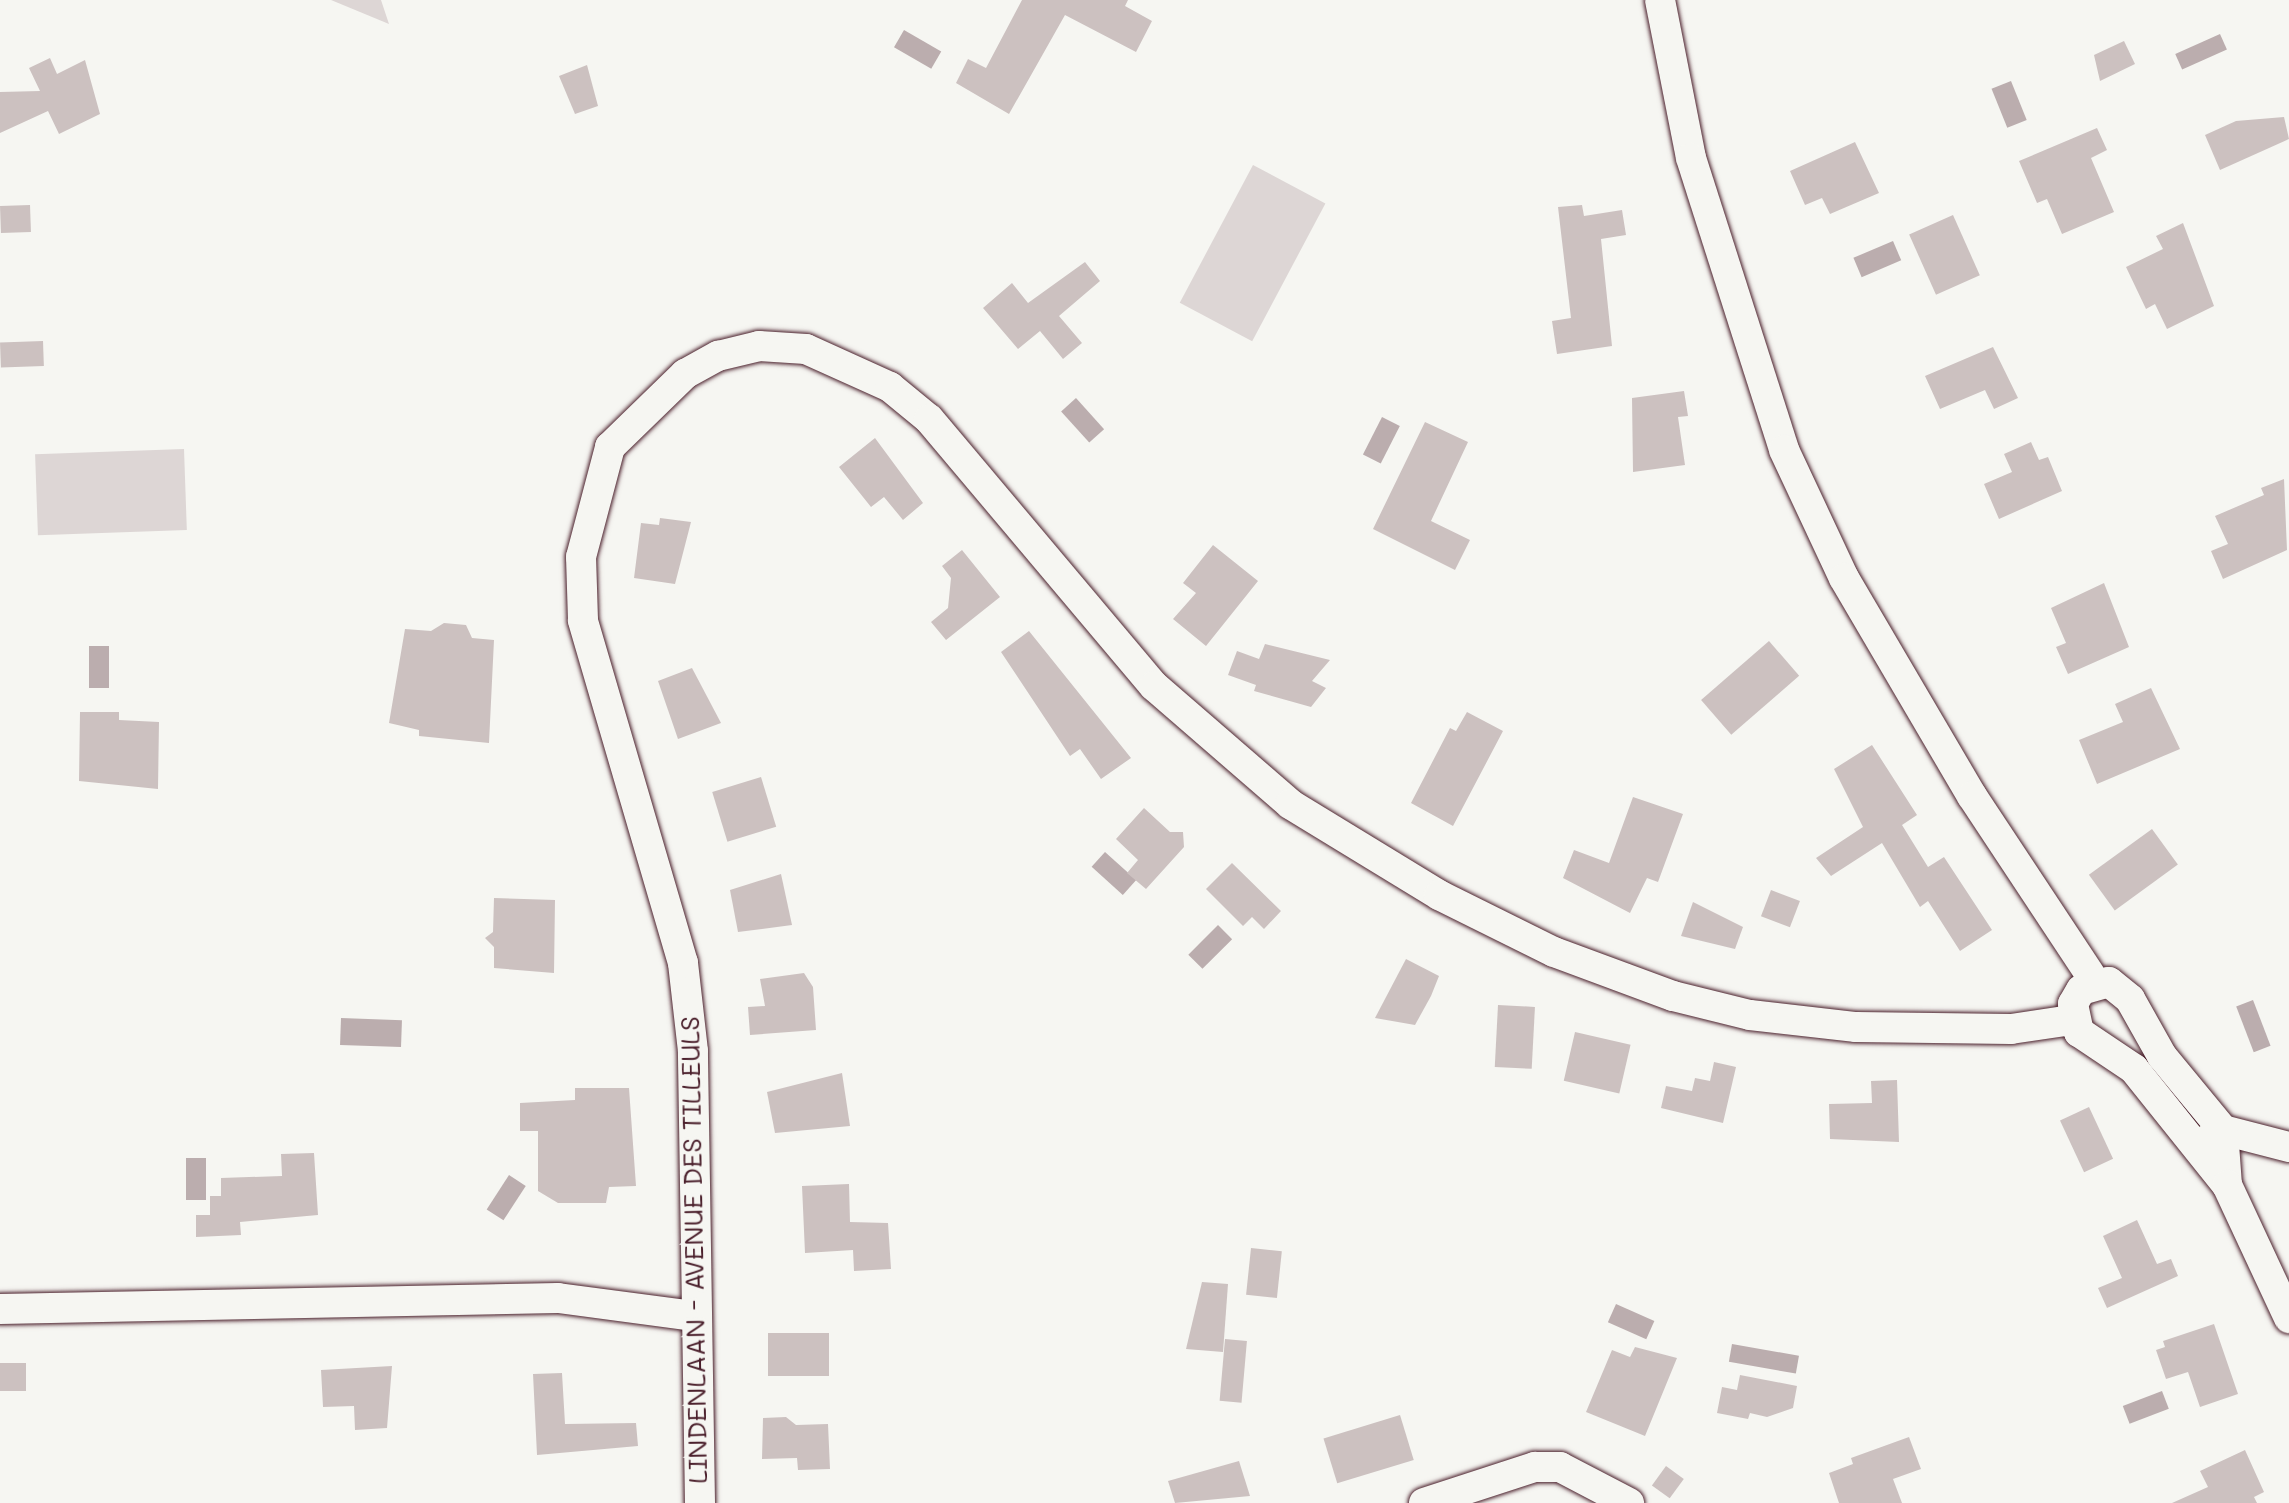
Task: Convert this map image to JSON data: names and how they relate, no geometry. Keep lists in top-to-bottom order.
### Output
{
  "streets": {
    "street": ["LINDENLAAN - AVENUE DES TILLEULS"]
  }
}
